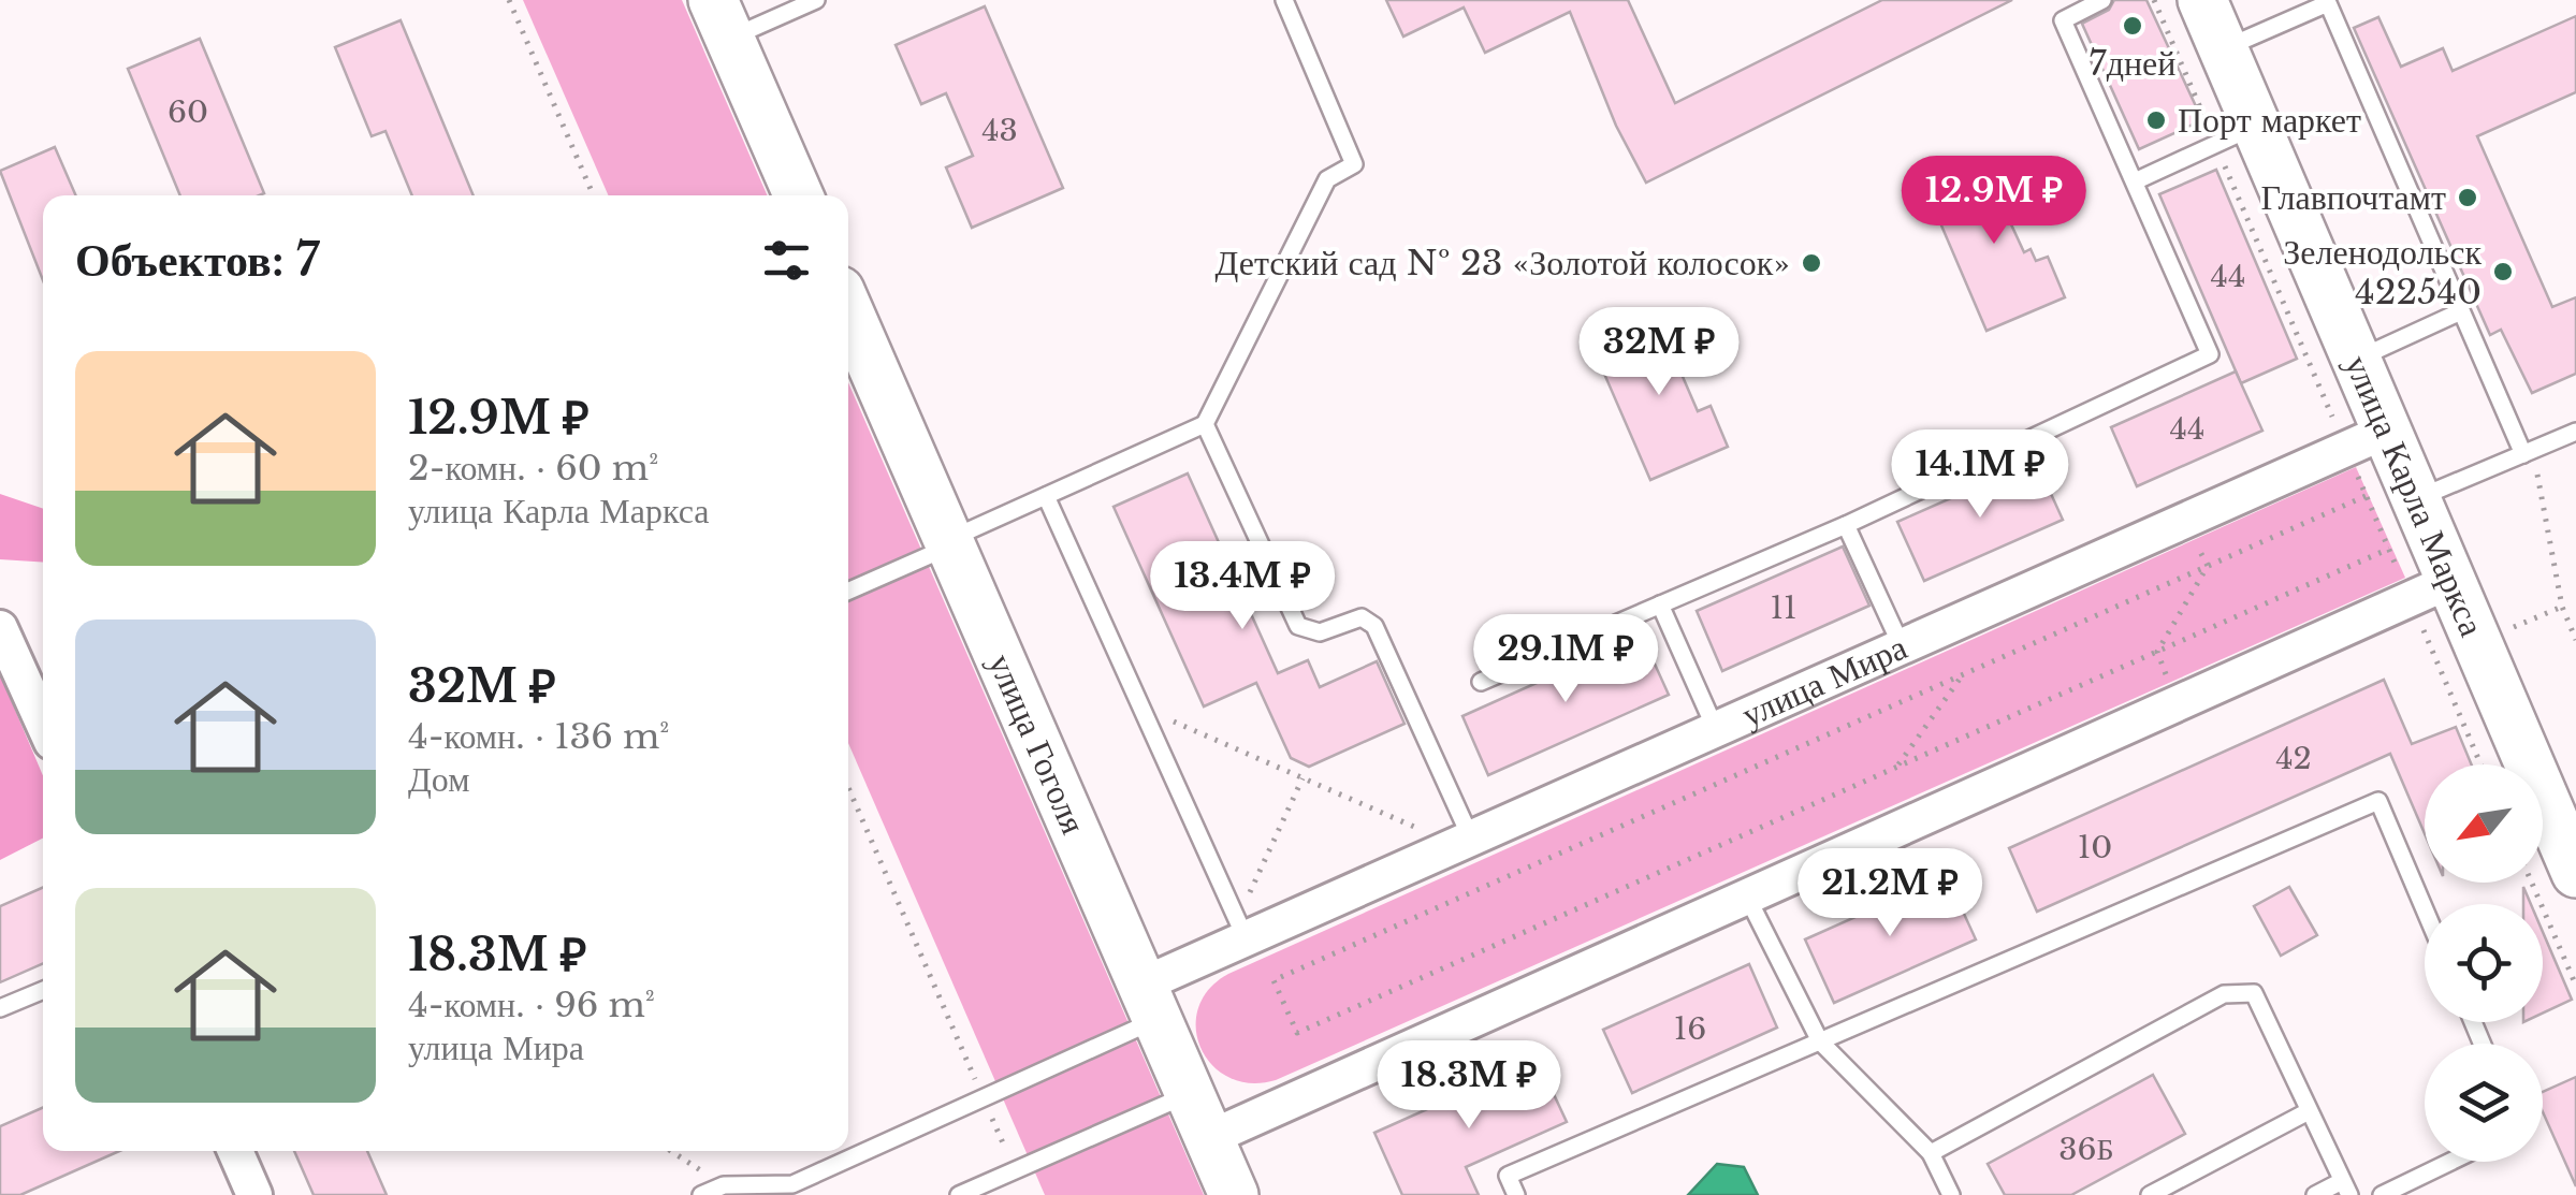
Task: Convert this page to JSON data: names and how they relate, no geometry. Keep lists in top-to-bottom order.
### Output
{
  "streets": {
    "main road": ["улица Карла Маркса", "улица Гоголя"],
    "street": ["улица Мира"]
  },
  "crossings": [
    ["улица Карла Маркса", "улица Мира"],
    ["улица Мира", "улица Гоголя"]
  ],
  "places": [
    "7дней",
    "Порт маркет",
    "Главпочтамт",
    "Детский сад № 23 «Золотой колосок»",
    "Зеленодольск 422540"
  ],
  "house_numbers": [
    "60",
    "43",
    "44",
    "44",
    "11",
    "42",
    "10",
    "16",
    "36Б"
  ],
  "north": "bottom left",
  "page": {
    "price": [
      "12.9M ₽",
      "32M ₽",
      "14.1M ₽",
      "13.4M ₽",
      "29.1M ₽",
      "21.2M ₽",
      "18.3M ₽"
    ],
    "heading": "Объектов: 7",
    "list": [
      {
        "name": "12.9M ₽",
        "note": "2-комн. · 60 m² · улица Карла Маркса"
      },
      {
        "name": "32M ₽",
        "note": "4-комн. · 136 m² · Дом"
      },
      {
        "name": "18.3M ₽",
        "note": "4-комн. · 96 m² · улица Мира"
      }
    ]
  }
}
